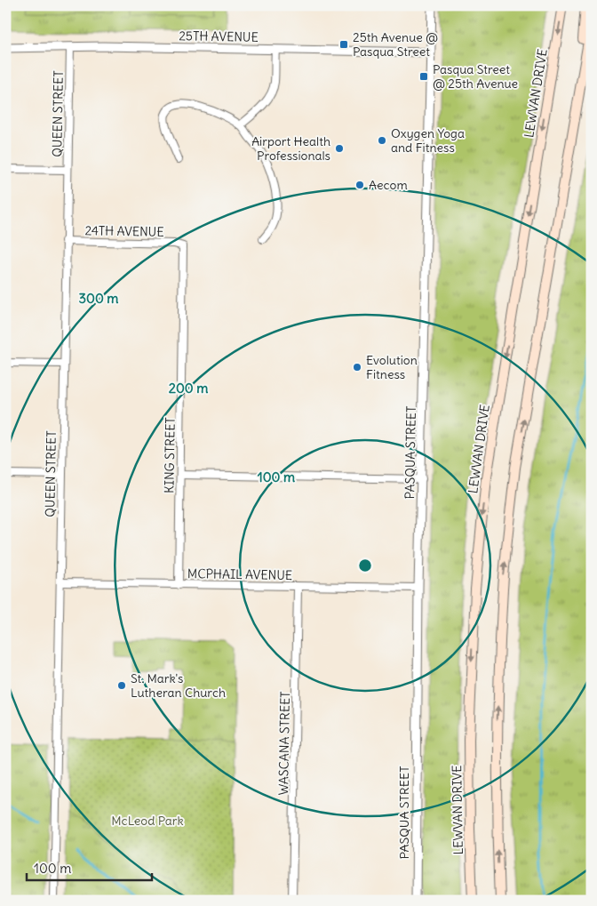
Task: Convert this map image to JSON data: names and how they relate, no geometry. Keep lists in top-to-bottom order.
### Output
{
  "streets": {
    "main road": ["LEWVAN DRIVE"],
    "street": [
      "25TH AVENUE",
      "QUEEN STREET",
      "24TH AVENUE",
      "PASQUA STREET",
      "KING STREET",
      "MCPHAIL AVENUE",
      "WASCANA STREET"
    ]
  },
  "crossings": [
    ["25TH AVENUE", "QUEEN STREET"],
    ["25TH AVENUE", "PASQUA STREET"],
    ["QUEEN STREET", "24TH AVENUE"],
    ["QUEEN STREET", "MCPHAIL AVENUE"],
    ["24TH AVENUE", "KING STREET"],
    ["PASQUA STREET", "MCPHAIL AVENUE"],
    ["KING STREET", "MCPHAIL AVENUE"],
    ["MCPHAIL AVENUE", "WASCANA STREET"]
  ],
  "parks": ["McLeod Park"],
  "places": {
    "transit": ["25th Avenue @ Pasqua Street", "Pasqua Street @ 25th Avenue"],
    "other": [
      "Oxygen Yoga and Fitness",
      "Airport Health Professionals",
      "Aecom",
      "Evolution Fitness",
      "St. Mark's Lutheran Church"
    ]
  },
  "scale_bar": "100 m",
  "rings": ["300 m", "200 m", "100 m"]
}
